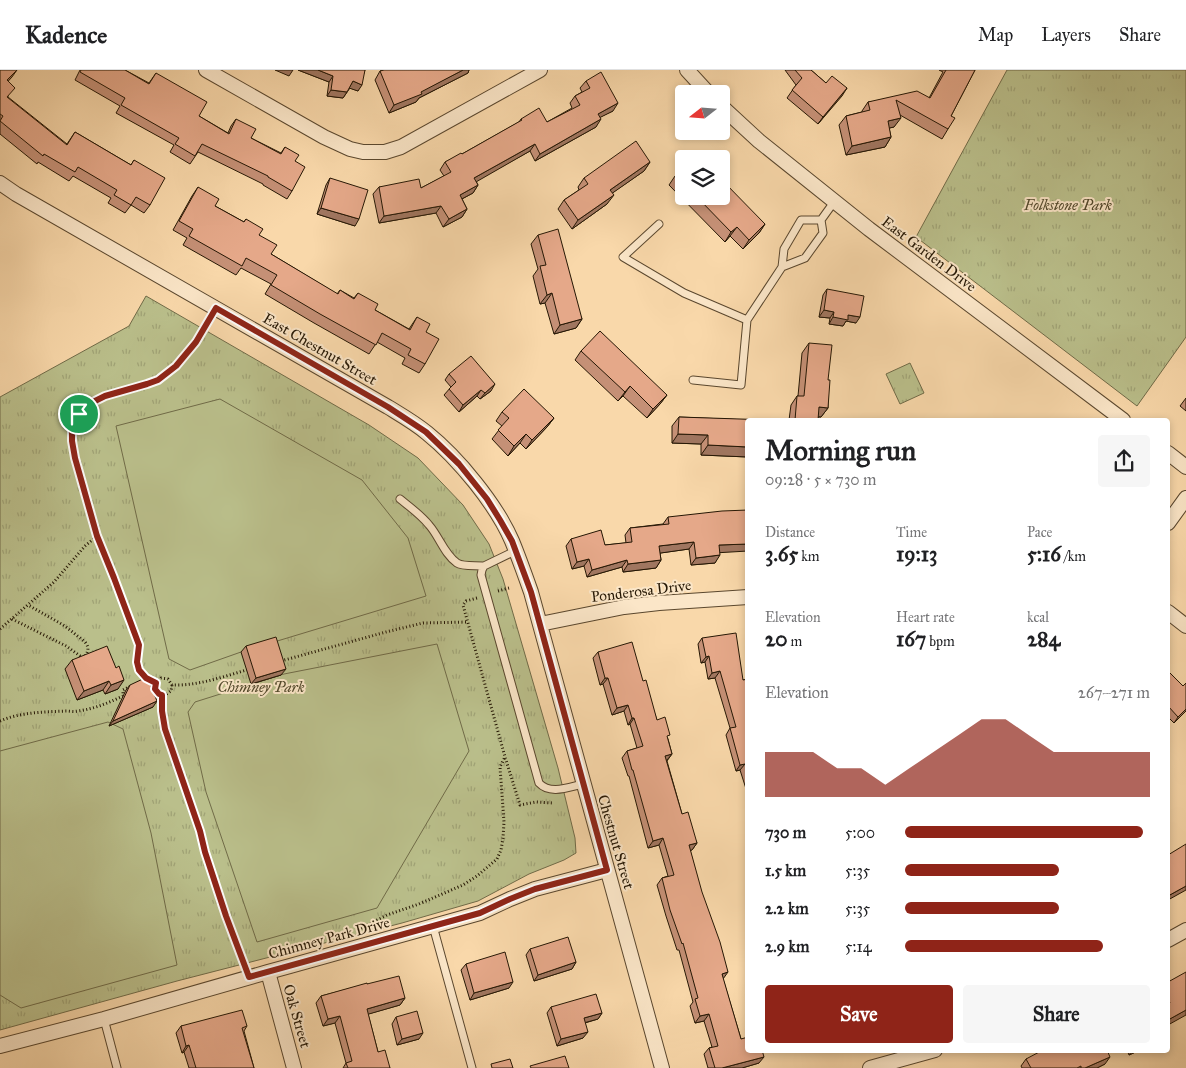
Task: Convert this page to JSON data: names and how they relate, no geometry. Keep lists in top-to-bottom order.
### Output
{
  "streets": {
    "street": [
      "East Garden Drive",
      "East Chestnut Street",
      "Ponderosa Drive",
      "Chestnut Street",
      "Chimney Park Drive",
      "Oak Street"
    ]
  },
  "crossings": [
    ["East Chestnut Street", "Ponderosa Drive"],
    ["East Chestnut Street", "Chestnut Street"],
    ["Ponderosa Drive", "Chestnut Street"],
    ["Chestnut Street", "Chimney Park Drive"],
    ["Chimney Park Drive", "Oak Street"]
  ],
  "parks": ["Folkstone Park", "Chimney Park"],
  "north": "left",
  "page": {
    "header": "Kadence",
    "nav": ["Map", "Layers", "Share"],
    "heading": ["Morning run", "09:28 · 5 × 730 m"],
    "stats": [
      ["Distance", "3.65 km"],
      ["Time", "19:13"],
      ["Pace", "5:16 /km"],
      ["Elevation", "20 m"],
      ["Heart rate", "167 bpm"],
      ["kcal", "284"]
    ],
    "chart": ["Elevation", "267–271 m"],
    "list": [
      {
        "name": "730 m",
        "note": "5:00"
      },
      {
        "name": "1.5 km",
        "note": "5:35"
      },
      {
        "name": "2.2 km",
        "note": "5:35"
      },
      {
        "name": "2.9 km",
        "note": "5:14"
      }
    ],
    "buttons": ["Save", "Share"]
  }
}
